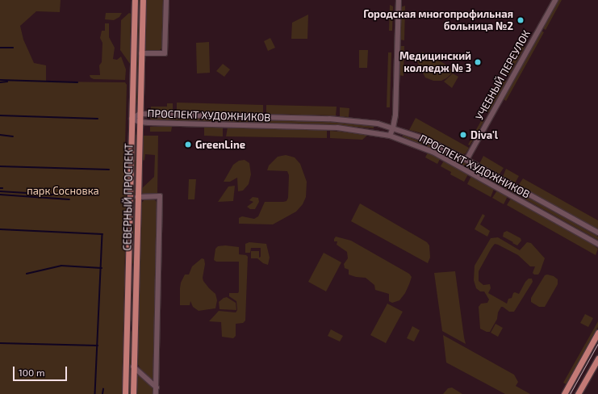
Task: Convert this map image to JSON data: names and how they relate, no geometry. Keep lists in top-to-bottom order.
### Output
{
  "streets": {
    "main road": ["СЕВЕРНЫЙ ПРОСПЕКТ"],
    "street": ["УЧЕБНЫЙ ПЕРЕУЛОК", "ПРОСПЕКТ ХУДОЖНИКОВ"]
  },
  "crossings": [
    ["УЧЕБНЫЙ ПЕРЕУЛОК", "ПРОСПЕКТ ХУДОЖНИКОВ"],
    ["ПРОСПЕКТ ХУДОЖНИКОВ", "СЕВЕРНЫЙ ПРОСПЕКТ"]
  ],
  "parks": ["парк Сосновка"],
  "places": [
    "Городская многопрофильная больница №2",
    "Медицинский колледж № 3",
    "Diva'l",
    "GreenLine"
  ],
  "scale_bar": "100 m"
}
